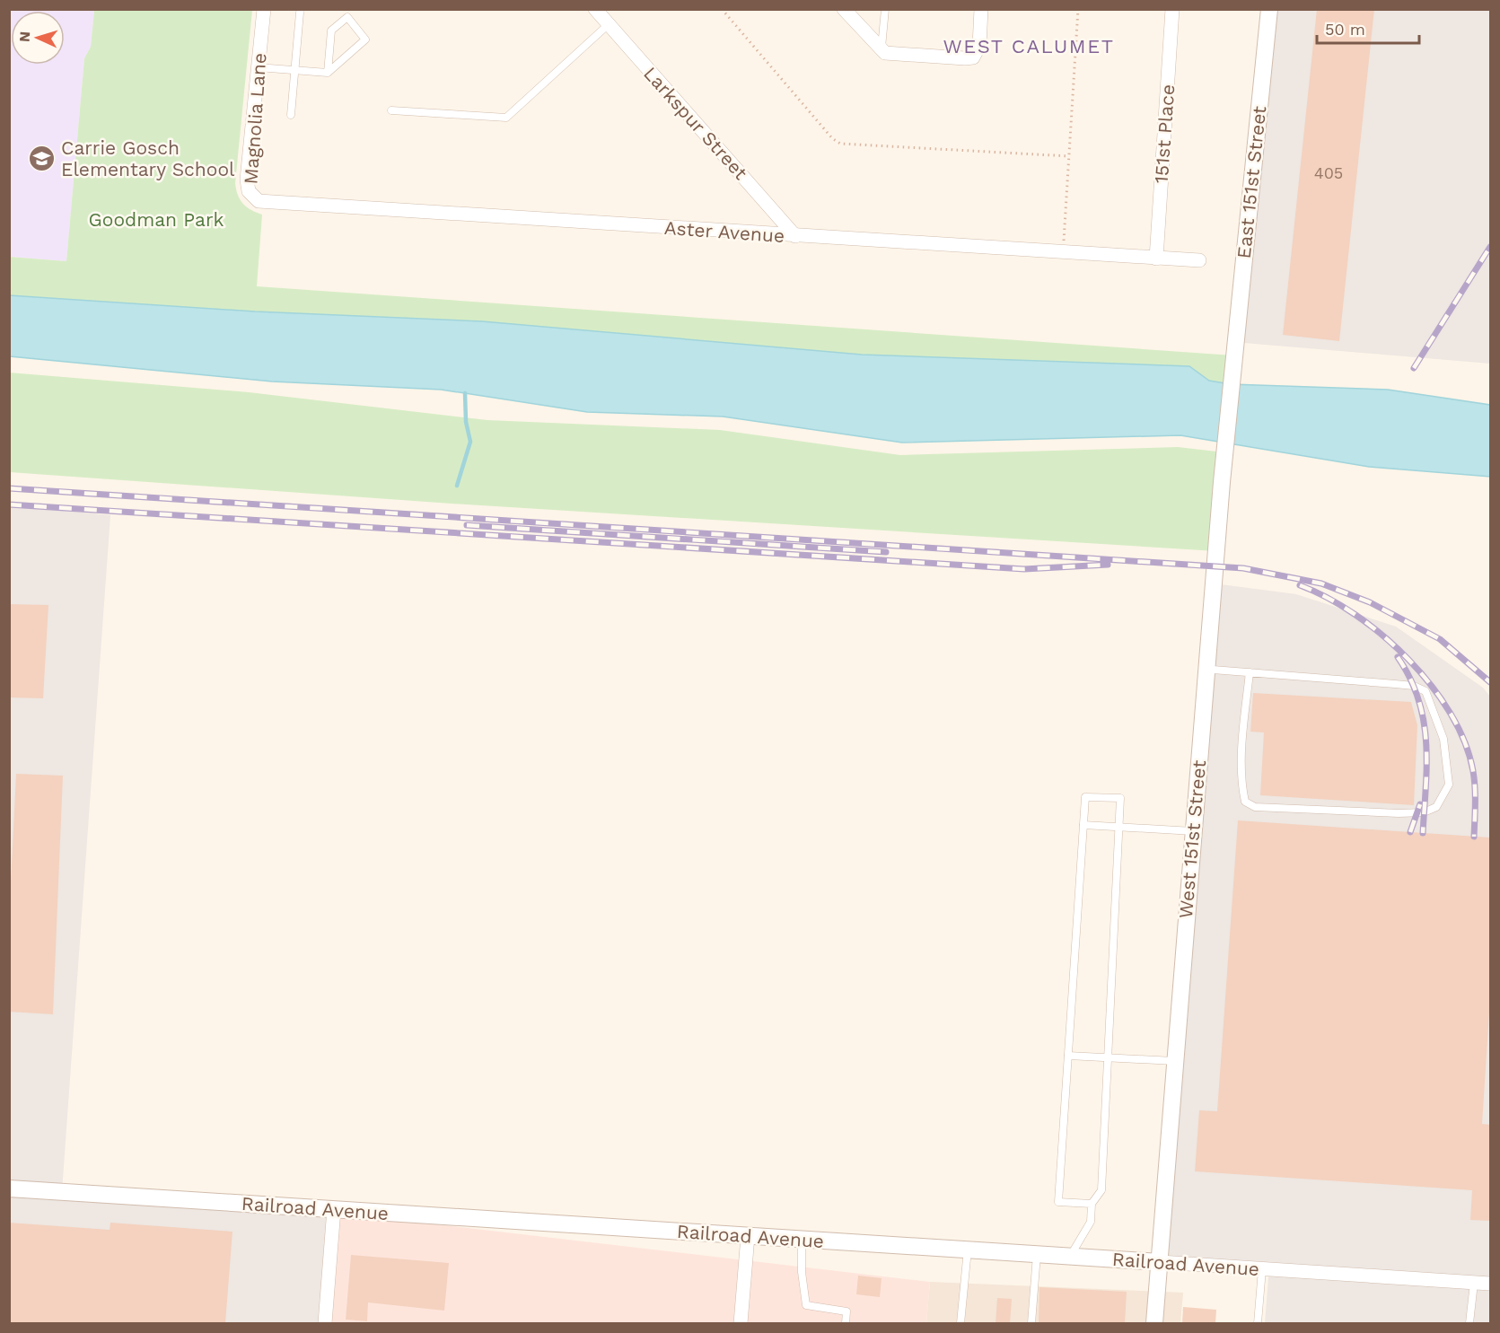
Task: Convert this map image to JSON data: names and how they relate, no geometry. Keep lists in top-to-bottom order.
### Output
{
  "streets": {
    "street": [
      "Magnolia Lane",
      "Larkspur Street",
      "151st Place",
      "East 151st Street",
      "Aster Avenue",
      "West 151st Street",
      "Railroad Avenue"
    ]
  },
  "crossings": [
    ["Magnolia Lane", "Aster Avenue"],
    ["Larkspur Street", "Aster Avenue"],
    ["151st Place", "Aster Avenue"],
    ["East 151st Street", "West 151st Street"],
    ["West 151st Street", "Railroad Avenue"]
  ],
  "districts": ["WEST CALUMET"],
  "parks": ["Goodman Park"],
  "places": {
    "school or university": ["Carrie Gosch Elementary School"]
  },
  "house_numbers": ["405"],
  "scale_bar": "50 m",
  "north": "left"
}
